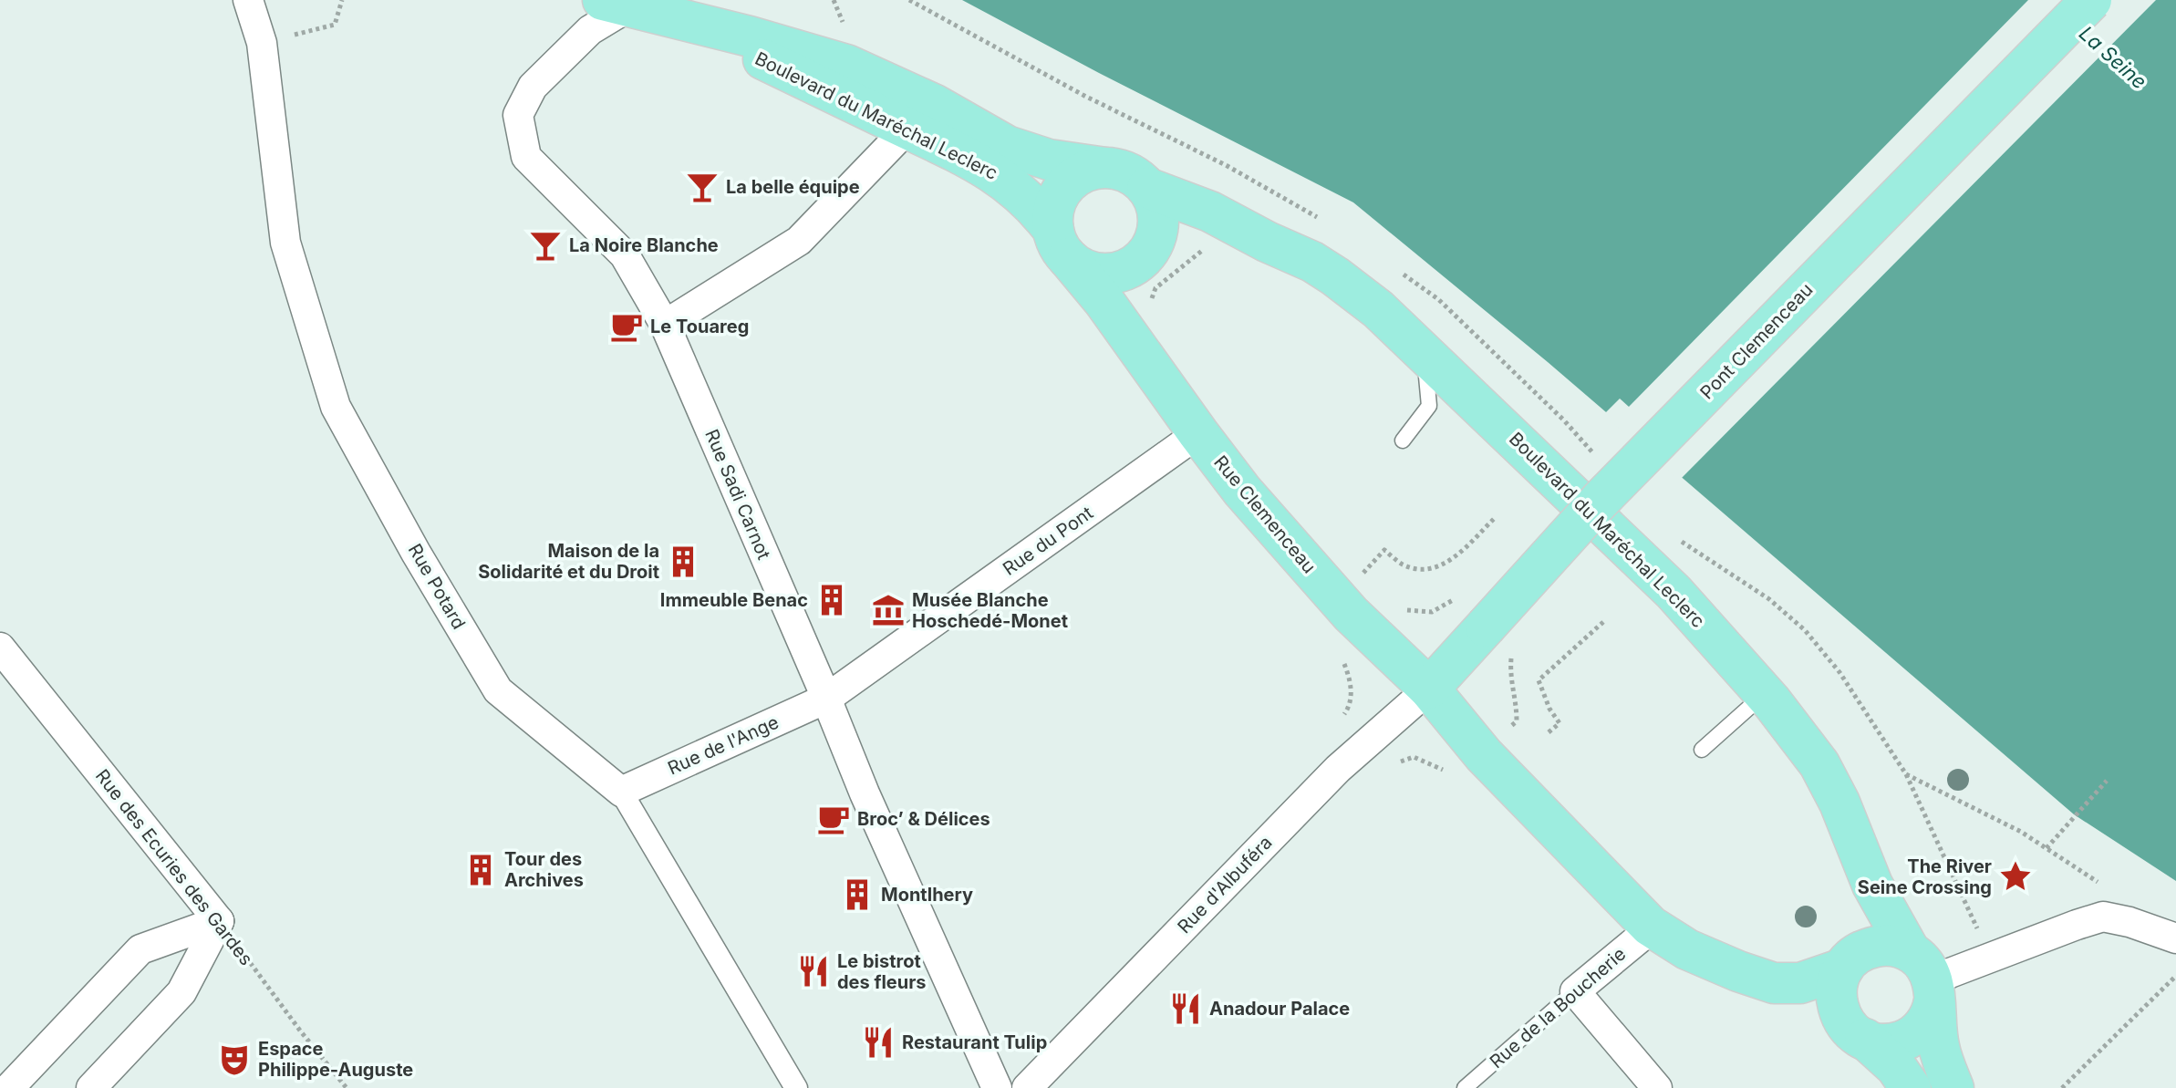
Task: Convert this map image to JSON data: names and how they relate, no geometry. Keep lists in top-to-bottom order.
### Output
{
  "streets": {
    "main road": ["Boulevard du Maréchal Leclerc", "Pont Clemenceau", "Rue Clemenceau"],
    "street": [
      "Rue Sadi Carnot",
      "Rue du Pont",
      "Rue Potard",
      "Rue de l'Ange",
      "Rue des Ecuries des Gardes",
      "Rue d'Albuféra",
      "Rue de la Boucherie"
    ]
  },
  "crossings": [
    ["Boulevard du Maréchal Leclerc", "Rue Sadi Carnot"],
    ["Boulevard du Maréchal Leclerc", "Rue Clemenceau"],
    ["Pont Clemenceau", "Rue Clemenceau"],
    ["Pont Clemenceau", "Rue d'Albuféra"],
    ["Rue Sadi Carnot", "Rue du Pont"],
    ["Rue Sadi Carnot", "Rue de l'Ange"],
    ["Rue Clemenceau", "Rue du Pont"],
    ["Rue Clemenceau", "Rue d'Albuféra"],
    ["Rue Clemenceau", "Rue de la Boucherie"],
    ["Rue du Pont", "Rue de l'Ange"],
    ["Rue Potard", "Rue de l'Ange"]
  ],
  "water": ["La Seine"],
  "places": {
    "bar": ["La belle équipe", "La Noire Blanche"],
    "cafe": ["Le Touareg", "Broc’ & Délices"],
    "building": [
      "Maison de la Solidarité et du Droit",
      "Immeuble Benac",
      "Tour des Archives",
      "Montlhery"
    ],
    "museum": ["Musée Blanche Hoschedé-Monet"],
    "place": ["The River Seine Crossing"],
    "restaurant": ["Le bistrot des fleurs", "Anadour Palace", "Restaurant Tulip"],
    "theatre": ["Espace Philippe-Auguste"]
  }
}
